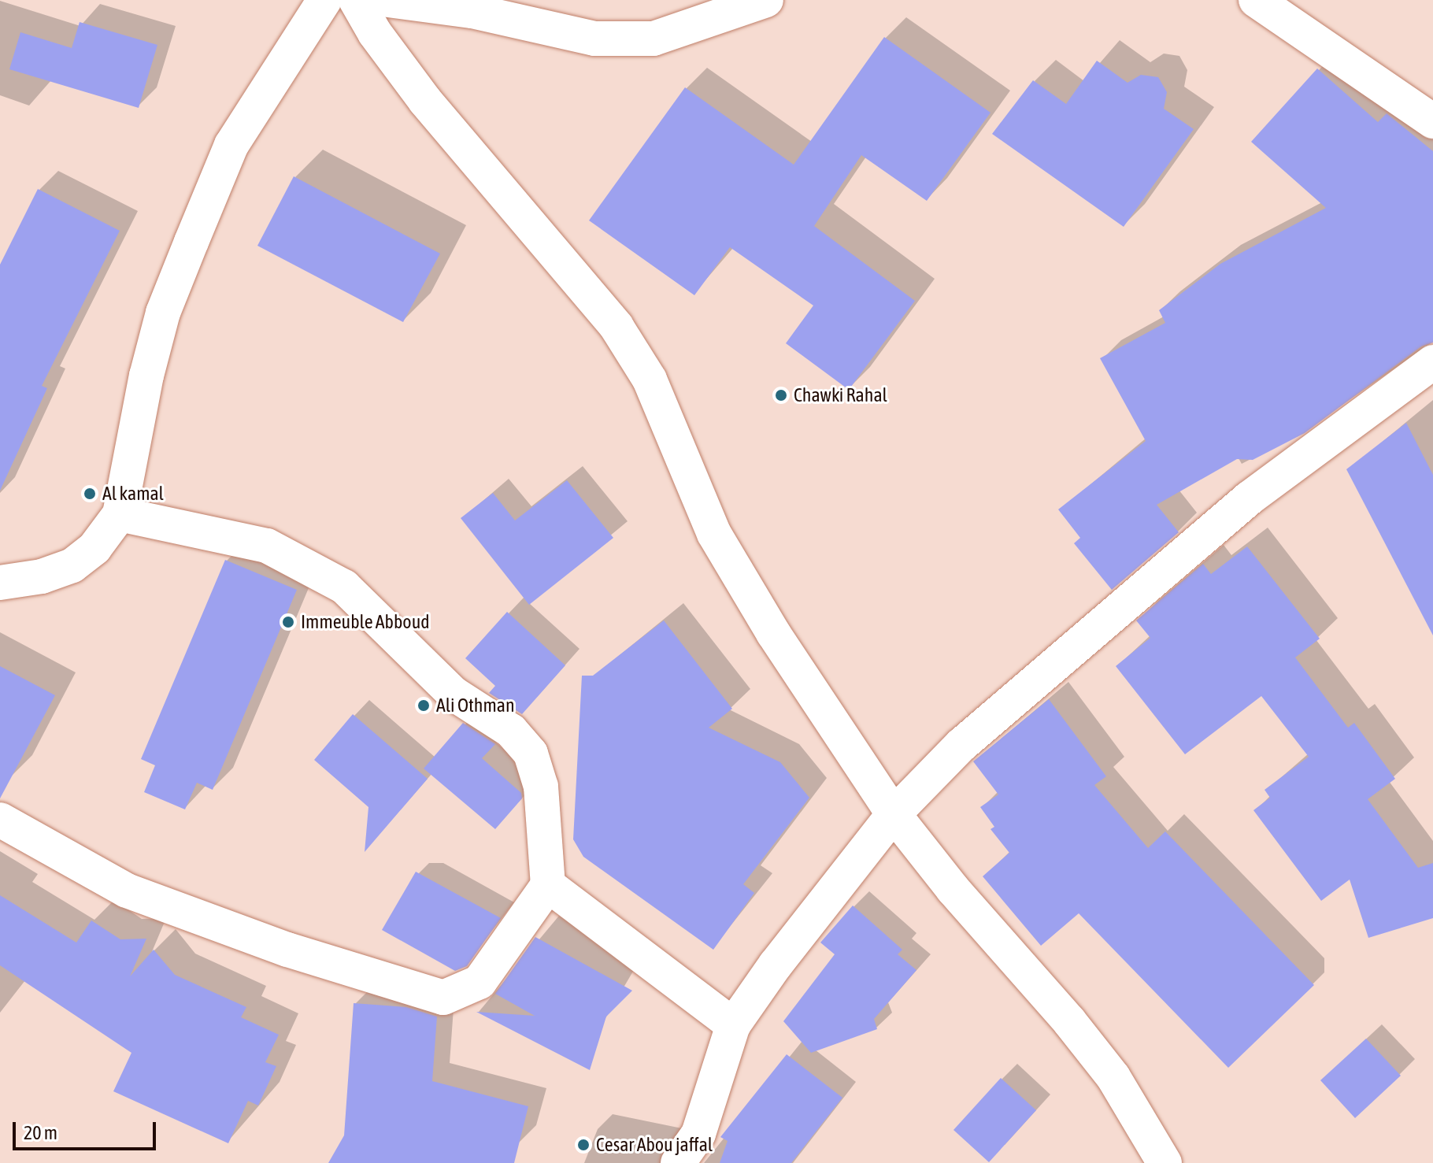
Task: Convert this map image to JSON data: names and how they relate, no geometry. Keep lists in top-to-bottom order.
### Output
{
  "places": [
    "Chawki Rahal",
    "Al kamal",
    "Immeuble Abboud",
    "Ali Othman",
    "Cesar Abou jaffal"
  ],
  "scale_bar": "20 m"
}
